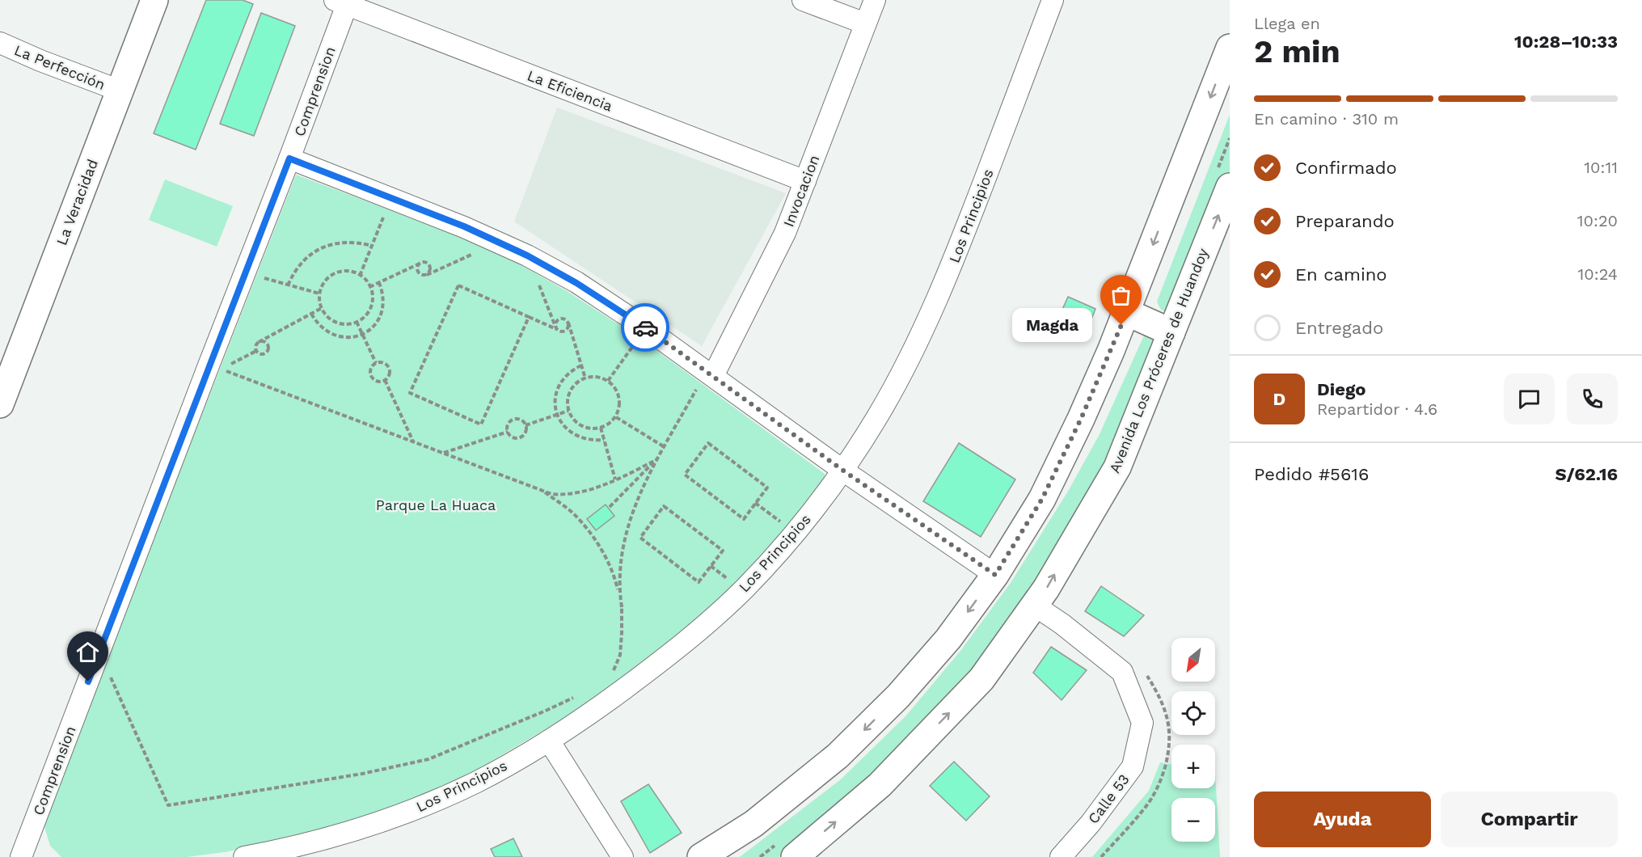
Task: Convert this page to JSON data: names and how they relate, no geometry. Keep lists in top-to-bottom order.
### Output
{
  "streets": {
    "main road": ["La Veracidad", "Avenida Los Próceres de Huandoy"],
    "street": [
      "La Perfección",
      "La Eficiencia",
      "Comprension",
      "Invocacion",
      "Los Principios",
      "Calle 53"
    ]
  },
  "crossings": [
    ["La Perfección", "La Veracidad"],
    ["La Eficiencia", "Comprension"],
    ["La Eficiencia", "Invocacion"],
    ["Avenida Los Próceres de Huandoy", "Calle 53"]
  ],
  "parks": ["Parque La Huaca"],
  "places": ["Magda"],
  "north": "bottom left",
  "page": {
    "heading": ["2 min", "Llega en", "10:28–10:33"],
    "panel": [
      "Diego",
      "Repartidor · 4.6",
      "Pedido #5616",
      "S/62.16"
    ],
    "bar": "En camino · 310 m",
    "list": [
      ["Confirmado", "10:11"],
      ["Preparando", "10:20"],
      ["En camino", "10:24"],
      "Entregado"
    ],
    "bubble": "Magda",
    "round": "D",
    "map_buttons": ["+", "−"],
    "buttons": ["Ayuda", "Compartir"]
  }
}
